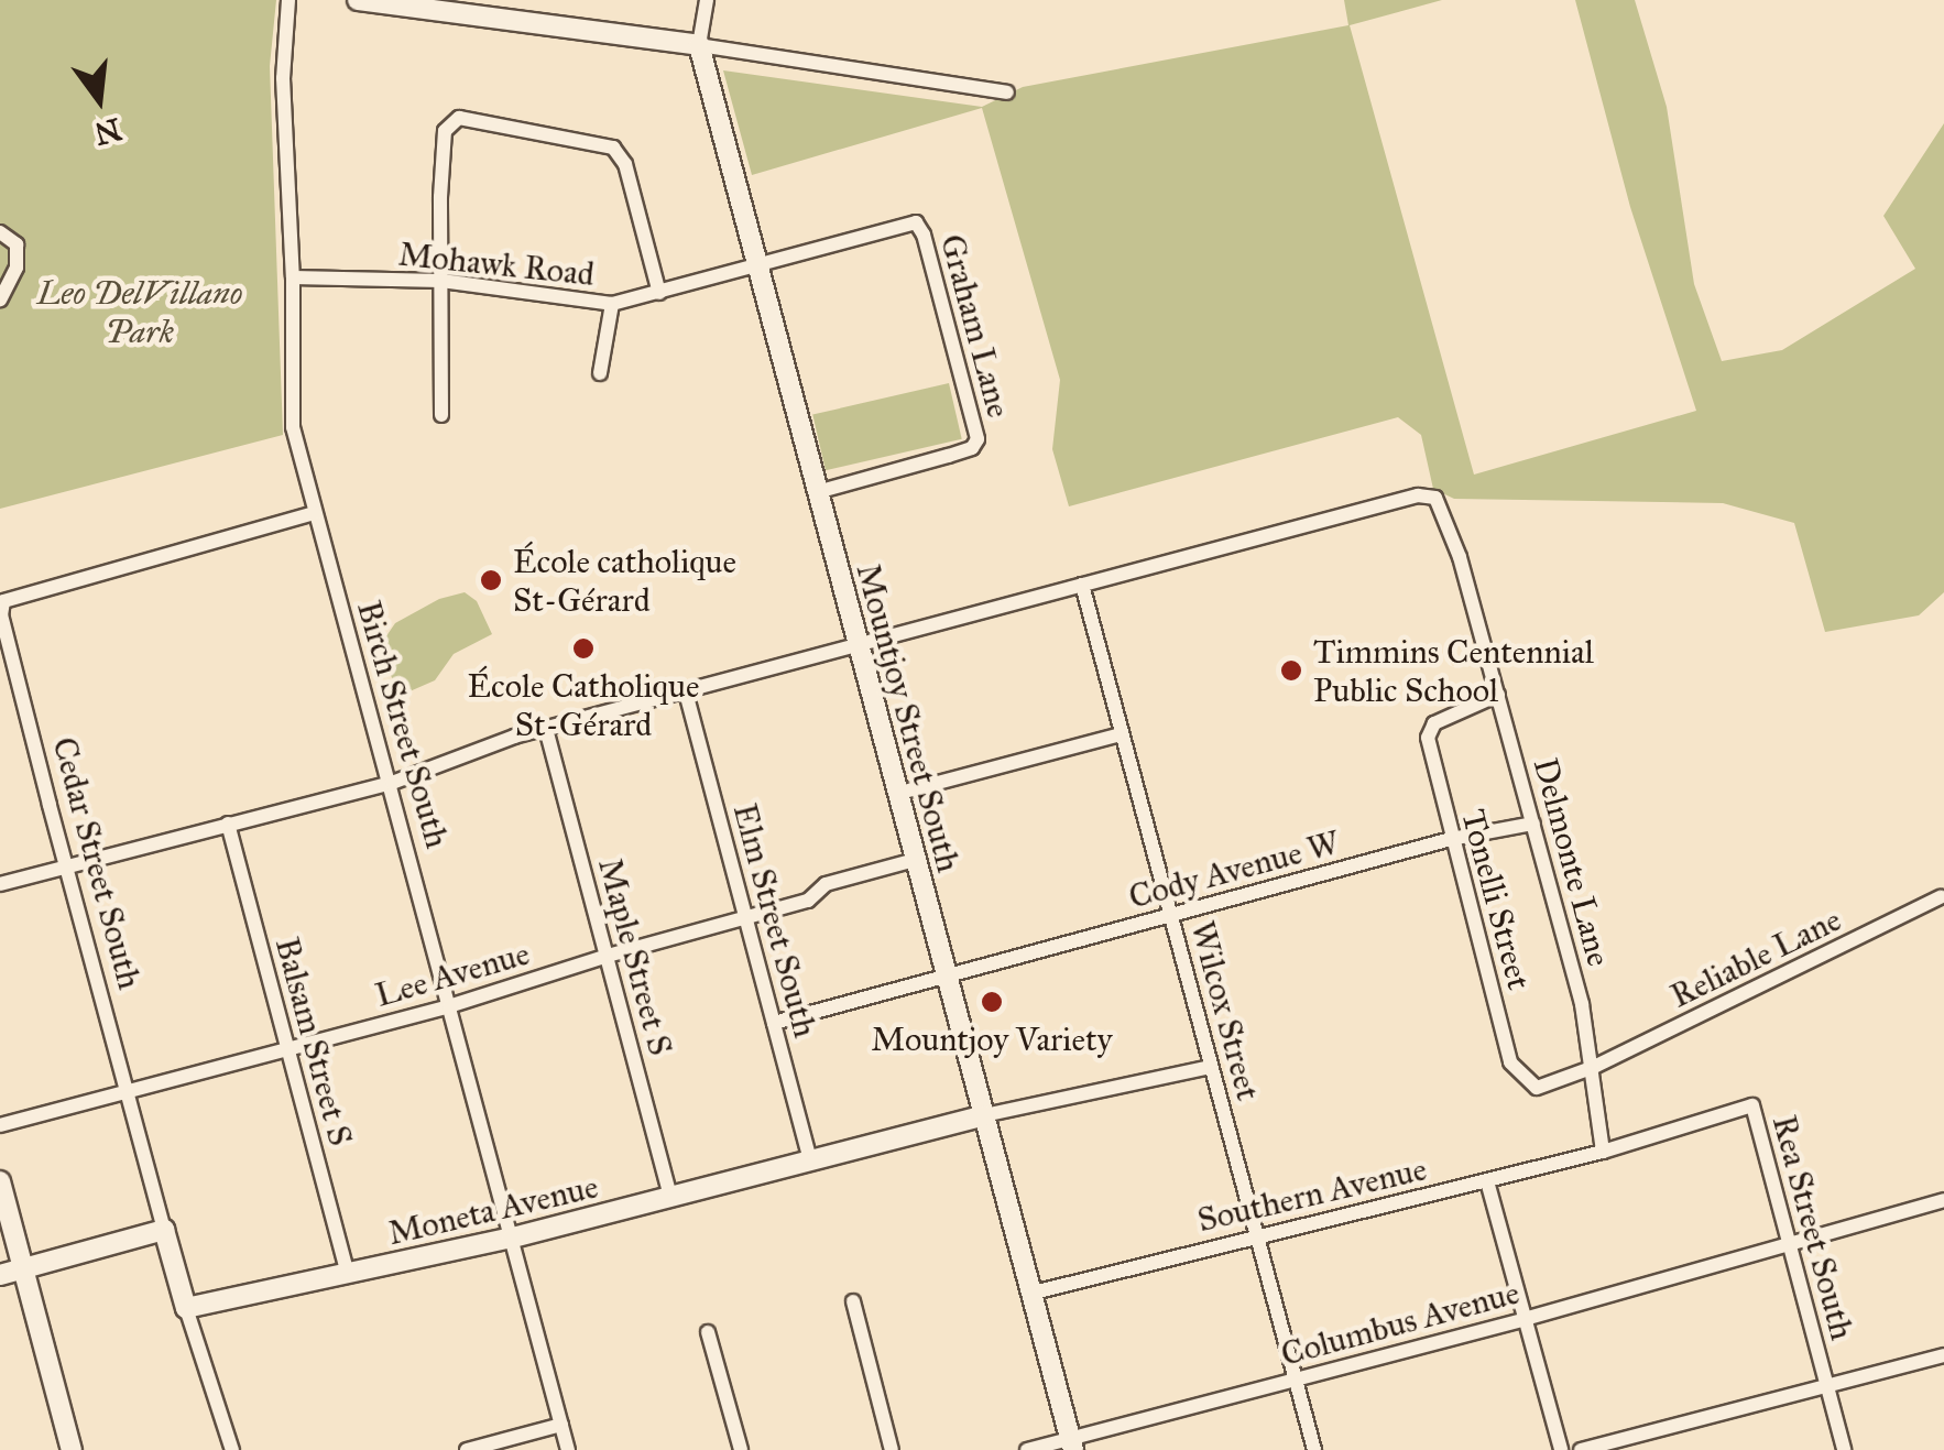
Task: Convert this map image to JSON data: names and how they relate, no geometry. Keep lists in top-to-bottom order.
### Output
{
  "streets": {
    "street": [
      "Mohawk Road",
      "Graham Lane",
      "Mountjoy Street South",
      "Birch Street South",
      "Delmonte Lane",
      "Cedar Street South",
      "Cody Avenue W",
      "Tonelli Street",
      "Elm Street South",
      "Maple Street S",
      "Reliable Lane",
      "Lee Avenue",
      "Wilcox Street",
      "Balsam Street S",
      "Southern Avenue",
      "Moneta Avenue",
      "Rea Street South",
      "Columbus Avenue"
    ]
  },
  "crossings": [
    ["Mohawk Road", "Graham Lane"],
    ["Mohawk Road", "Mountjoy Street South"],
    ["Mohawk Road", "Birch Street South"],
    ["Graham Lane", "Mountjoy Street South"],
    ["Mountjoy Street South", "Cody Avenue W"],
    ["Mountjoy Street South", "Lee Avenue"],
    ["Mountjoy Street South", "Southern Avenue"],
    ["Mountjoy Street South", "Moneta Avenue"],
    ["Mountjoy Street South", "Columbus Avenue"],
    ["Birch Street South", "Cedar Street South"],
    ["Birch Street South", "Lee Avenue"],
    ["Birch Street South", "Moneta Avenue"],
    ["Delmonte Lane", "Cody Avenue W"],
    ["Delmonte Lane", "Tonelli Street"],
    ["Delmonte Lane", "Reliable Lane"],
    ["Delmonte Lane", "Wilcox Street"],
    ["Delmonte Lane", "Southern Avenue"],
    ["Delmonte Lane", "Rea Street South"],
    ["Cedar Street South", "Lee Avenue"],
    ["Cedar Street South", "Moneta Avenue"],
    ["Cody Avenue W", "Tonelli Street"],
    ["Cody Avenue W", "Elm Street South"],
    ["Cody Avenue W", "Wilcox Street"],
    ["Tonelli Street", "Reliable Lane"],
    ["Elm Street South", "Lee Avenue"],
    ["Elm Street South", "Moneta Avenue"],
    ["Maple Street S", "Lee Avenue"],
    ["Maple Street S", "Moneta Avenue"],
    ["Lee Avenue", "Balsam Street S"],
    ["Wilcox Street", "Southern Avenue"],
    ["Wilcox Street", "Columbus Avenue"],
    ["Balsam Street S", "Moneta Avenue"],
    ["Southern Avenue", "Rea Street South"],
    ["Rea Street South", "Columbus Avenue"]
  ],
  "parks": ["Leo DelVillano Park"],
  "places": [
    "École catholique St-Gérard",
    "École Catholique St-Gérard",
    "Timmins Centennial Public School",
    "Mountjoy Variety"
  ],
  "north": "bottom"
}
